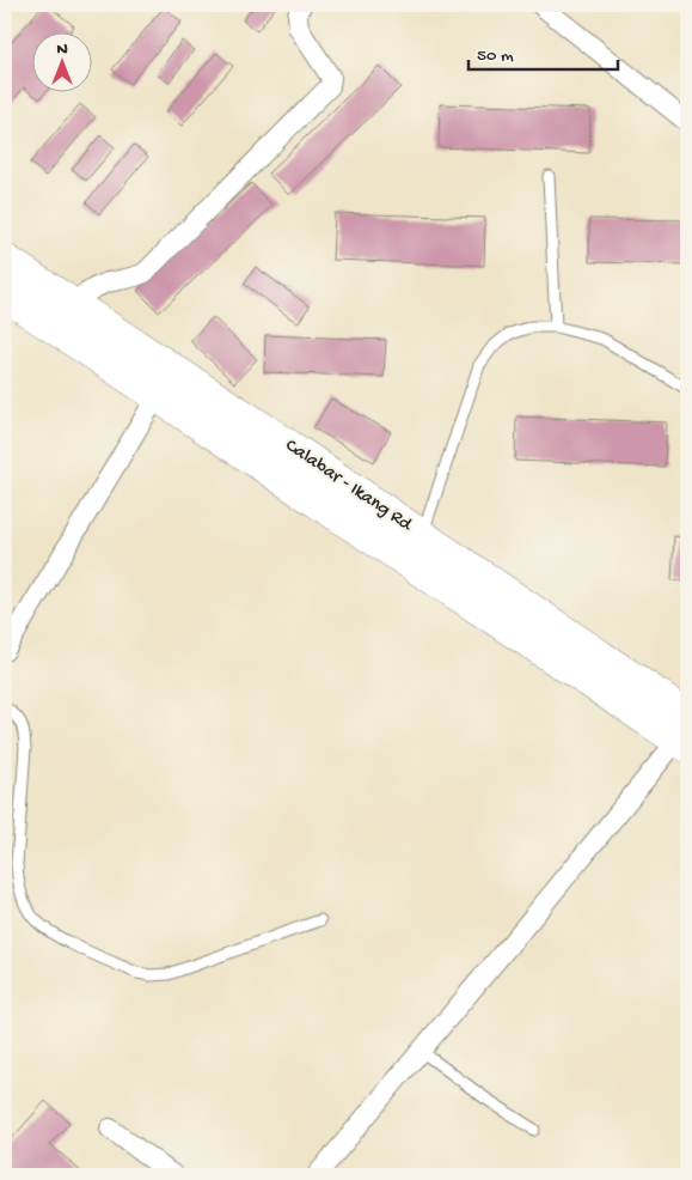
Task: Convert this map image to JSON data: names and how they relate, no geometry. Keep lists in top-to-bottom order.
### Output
{
  "streets": {
    "highway": ["Calabar - Ikang Rd"]
  },
  "scale_bar": "50 m",
  "north": "top"
}
